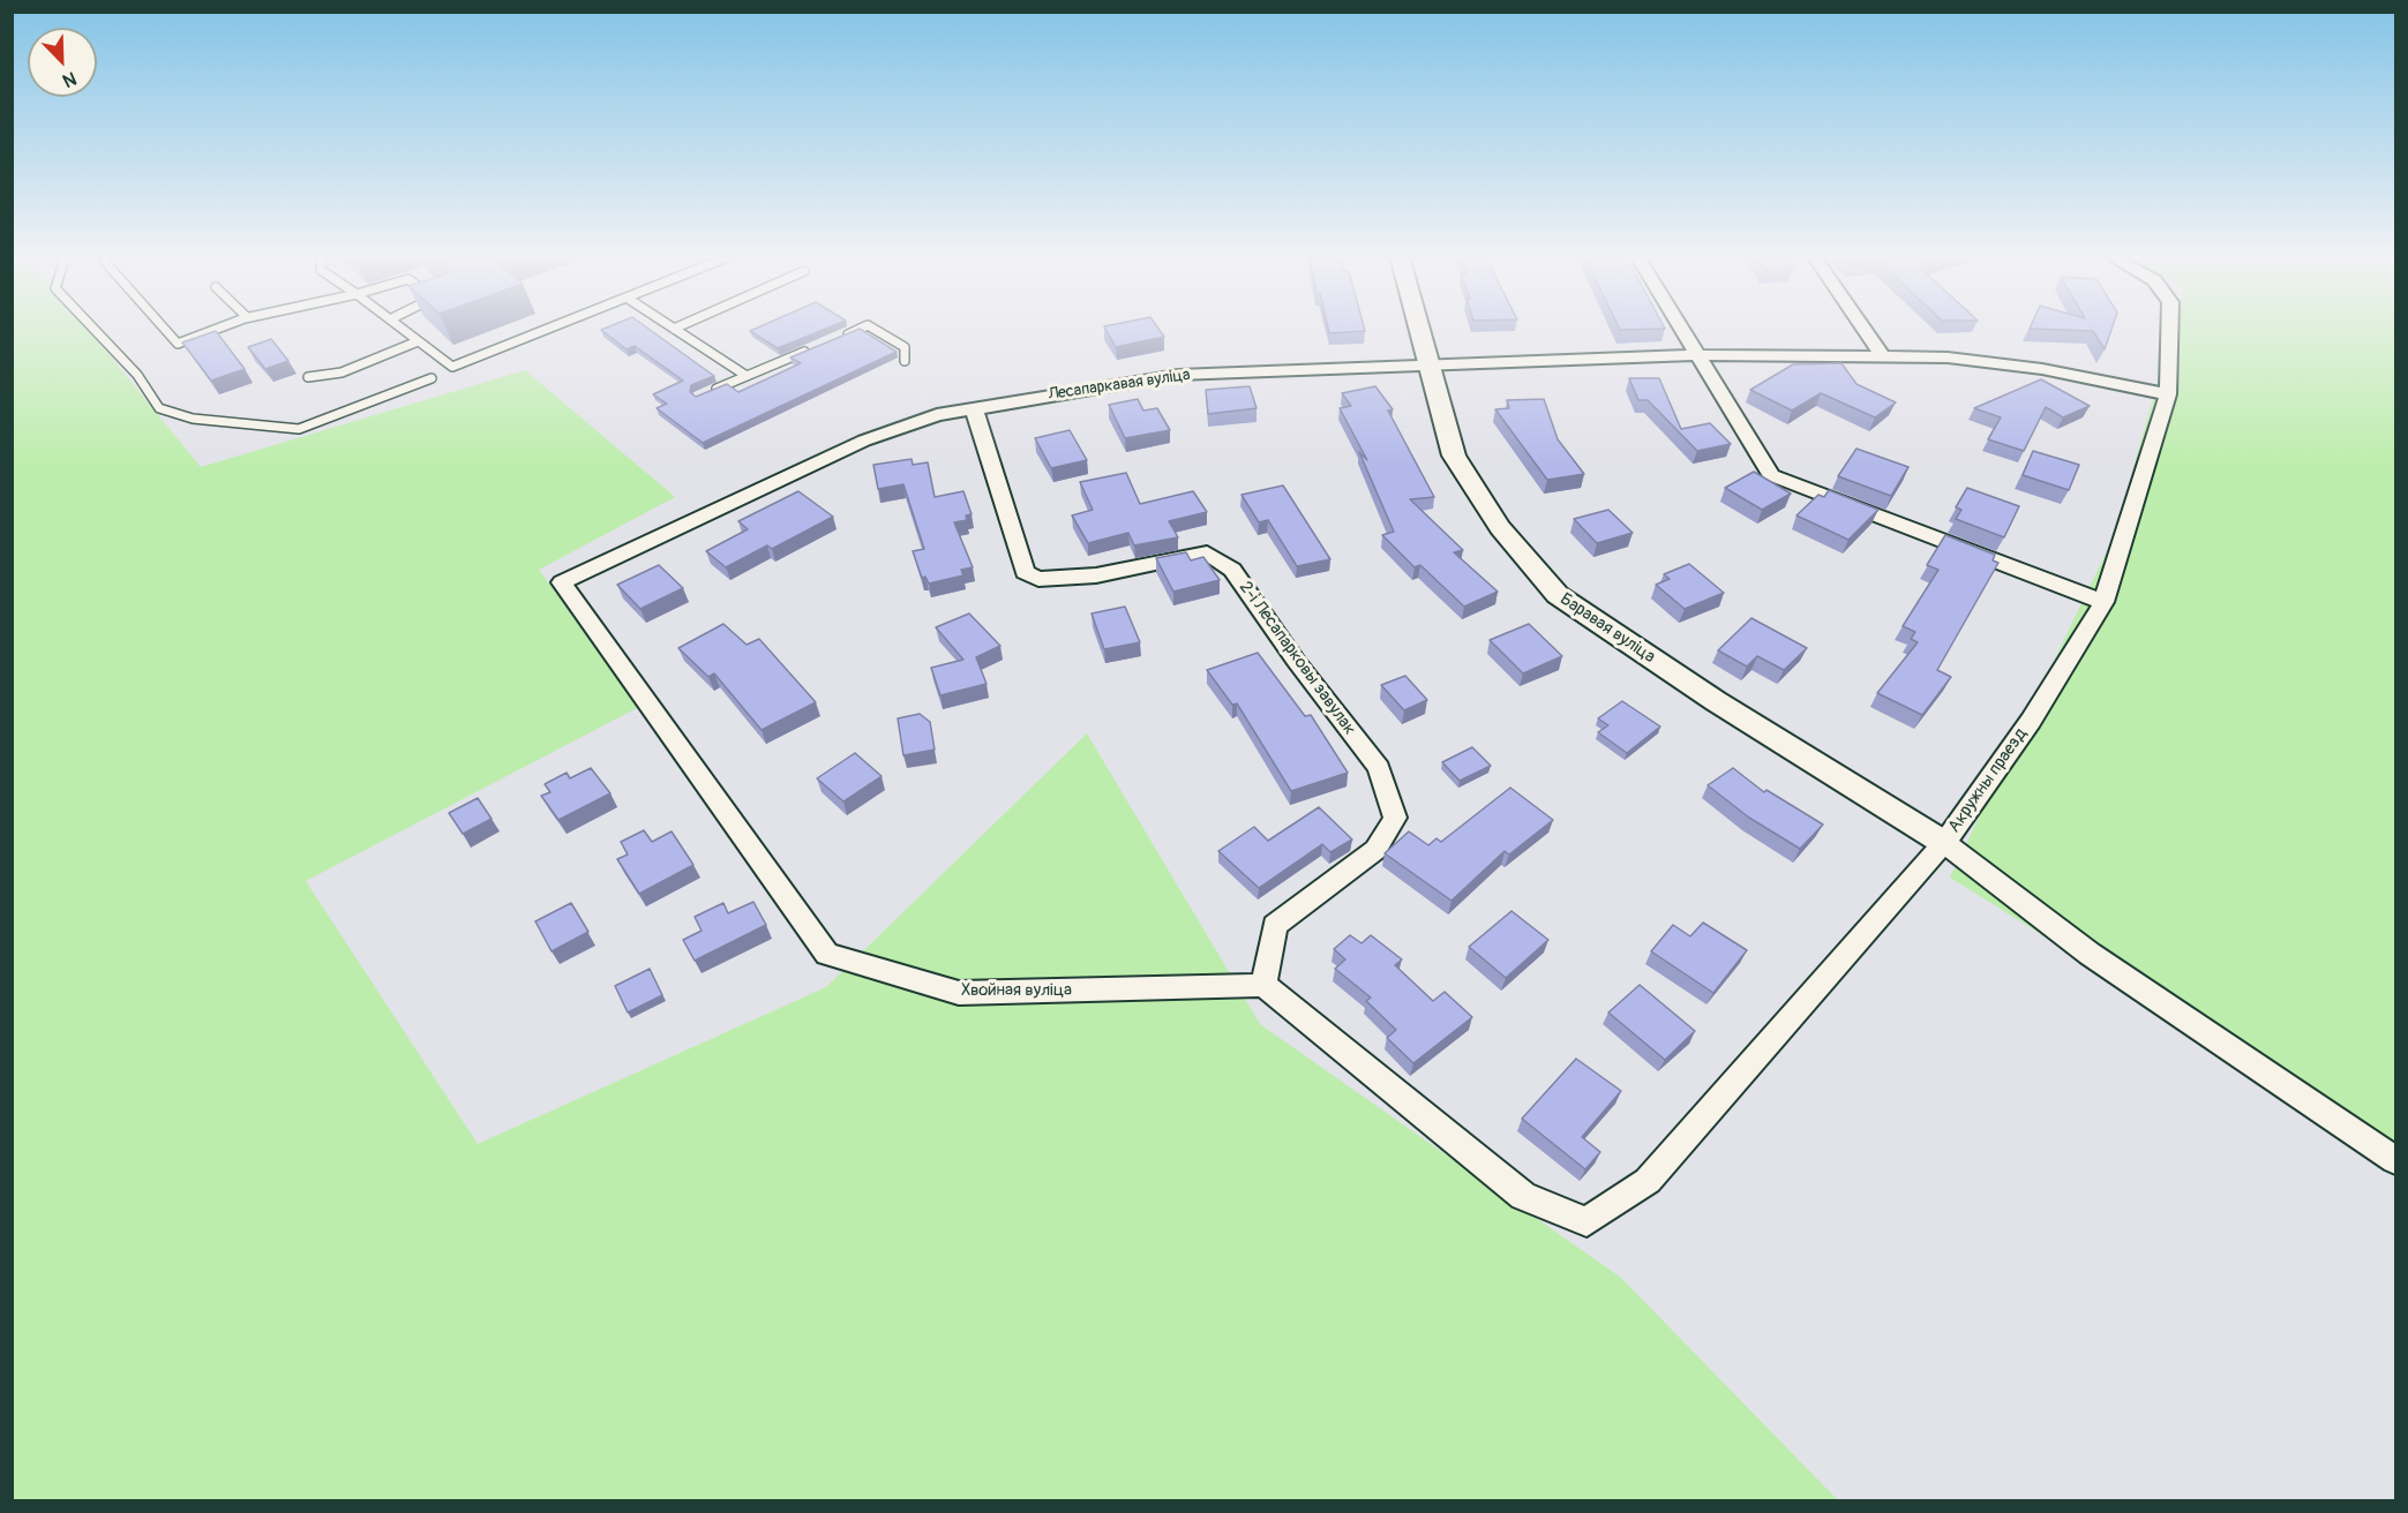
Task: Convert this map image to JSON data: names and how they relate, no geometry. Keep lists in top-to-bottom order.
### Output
{
  "streets": {
    "street": [
      "Лесапаркавая вуліца",
      "Баравая вуліца",
      "2-і Лесапарковы завулак",
      "Акружны праезд",
      "Хвойная вуліца"
    ]
  },
  "crossings": [
    ["Лесапаркавая вуліца", "Баравая вуліца"],
    ["Лесапаркавая вуліца", "2-і Лесапарковы завулак"],
    ["Лесапаркавая вуліца", "Акружны праезд"],
    ["Лесапаркавая вуліца", "Хвойная вуліца"],
    ["Баравая вуліца", "Акружны праезд"],
    ["2-і Лесапарковы завулак", "Акружны праезд"],
    ["2-і Лесапарковы завулак", "Хвойная вуліца"],
    ["Акружны праезд", "Хвойная вуліца"]
  ],
  "north": "bottom right"
}
